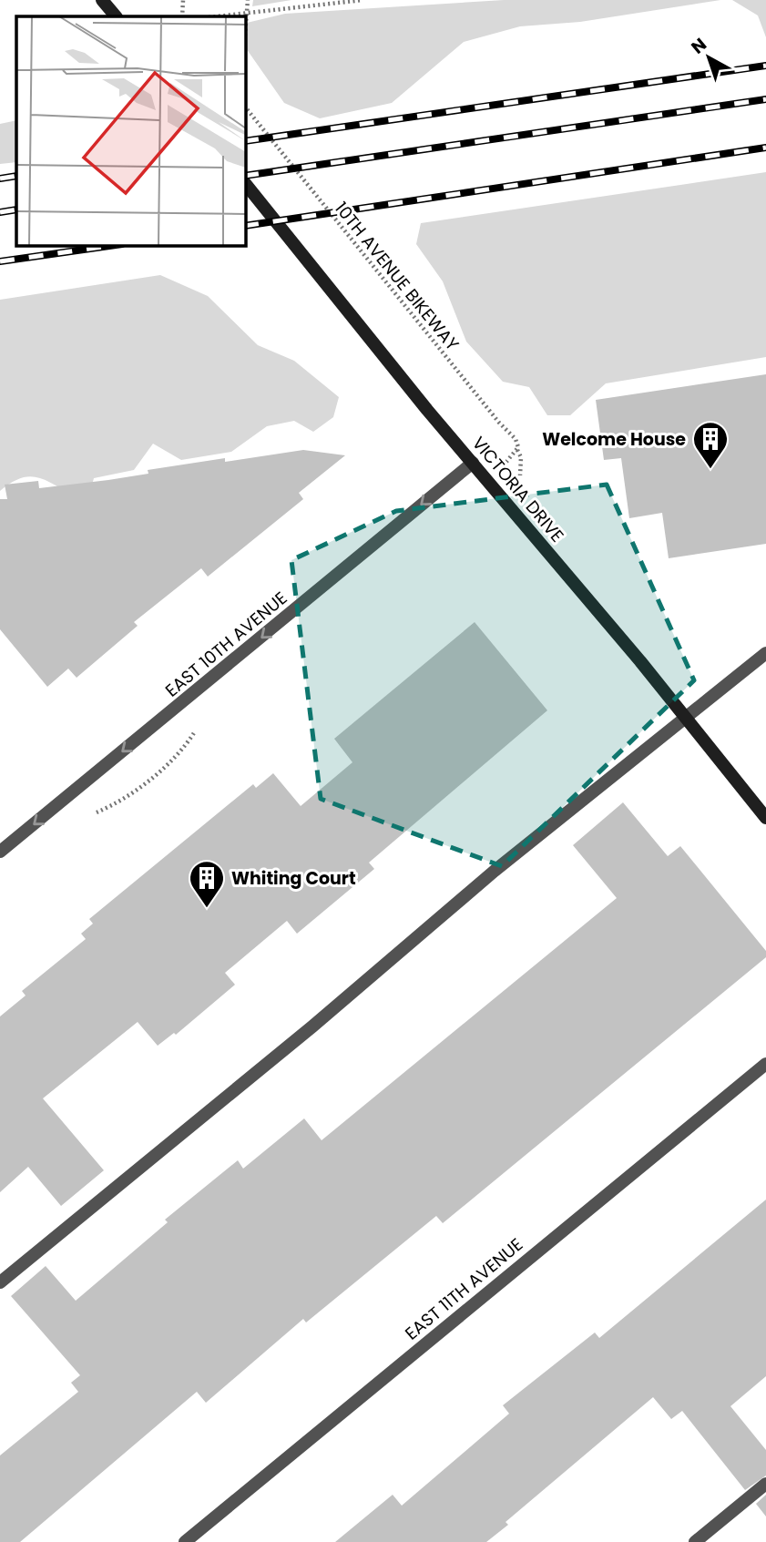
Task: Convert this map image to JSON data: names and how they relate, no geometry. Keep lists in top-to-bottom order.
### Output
{
  "streets": {
    "street": ["VICTORIA DRIVE", "EAST 10TH AVENUE", "EAST 11TH AVENUE"],
    "path": ["10TH AVENUE BIKEWAY"]
  },
  "crossings": [
    ["VICTORIA DRIVE", "EAST 10TH AVENUE"]
  ],
  "one_way": ["EAST 10TH AVENUE"],
  "places": {
    "building": ["Welcome House", "Whiting Court"]
  },
  "north": "top left"
}
